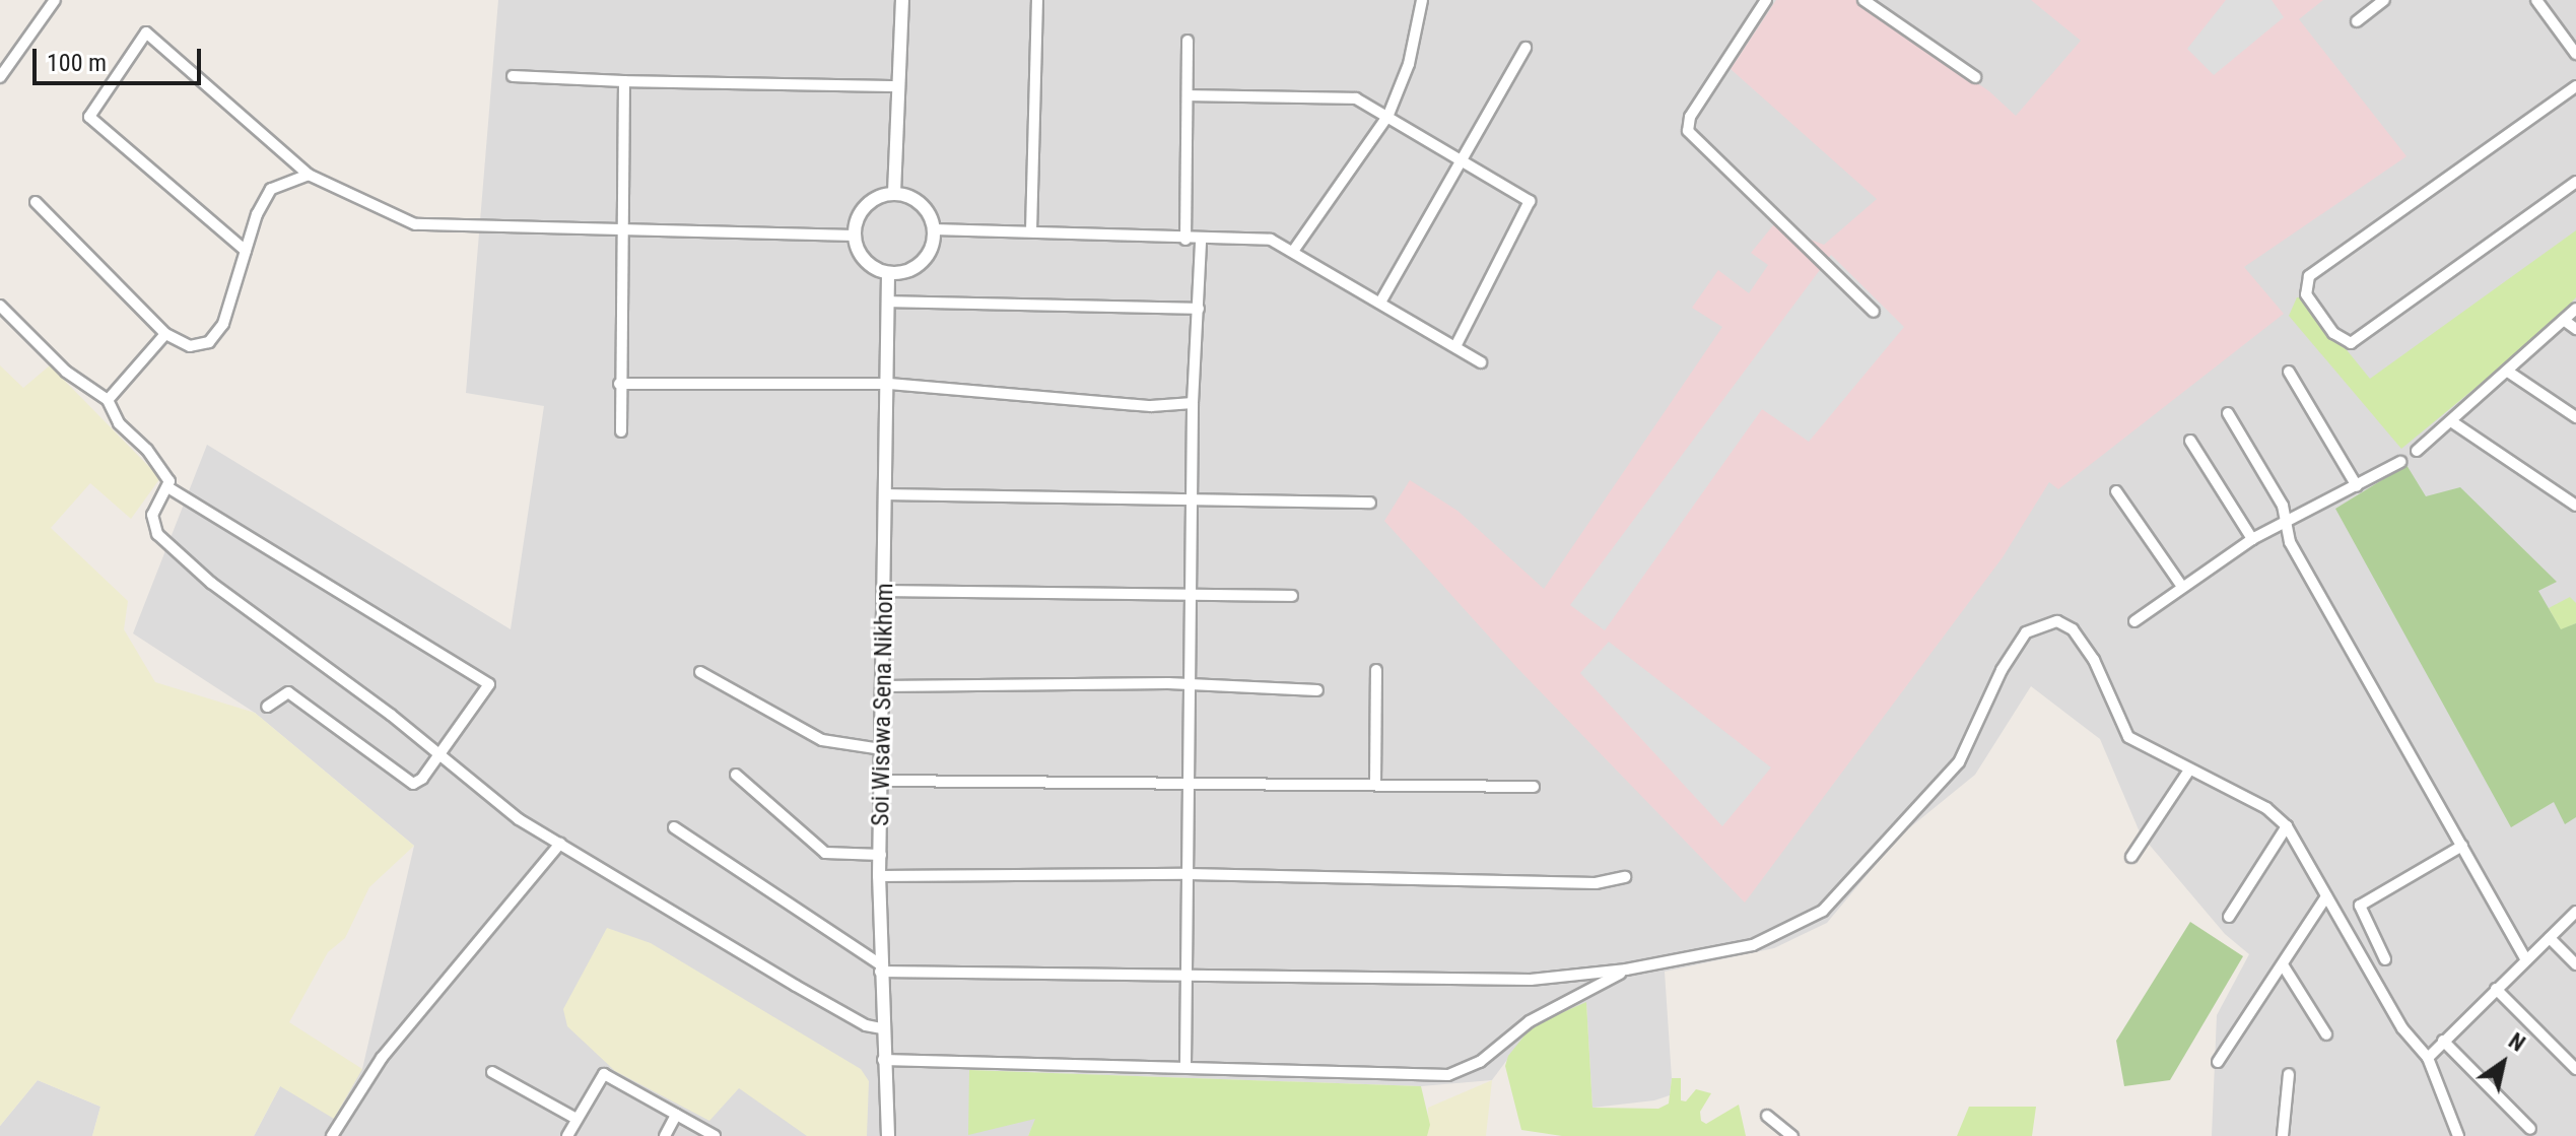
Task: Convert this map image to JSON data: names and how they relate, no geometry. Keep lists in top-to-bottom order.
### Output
{
  "streets": {
    "street": ["Soi Wisawa Sena Nikhom"]
  },
  "scale_bar": "100 m",
  "north": "top right"
}
